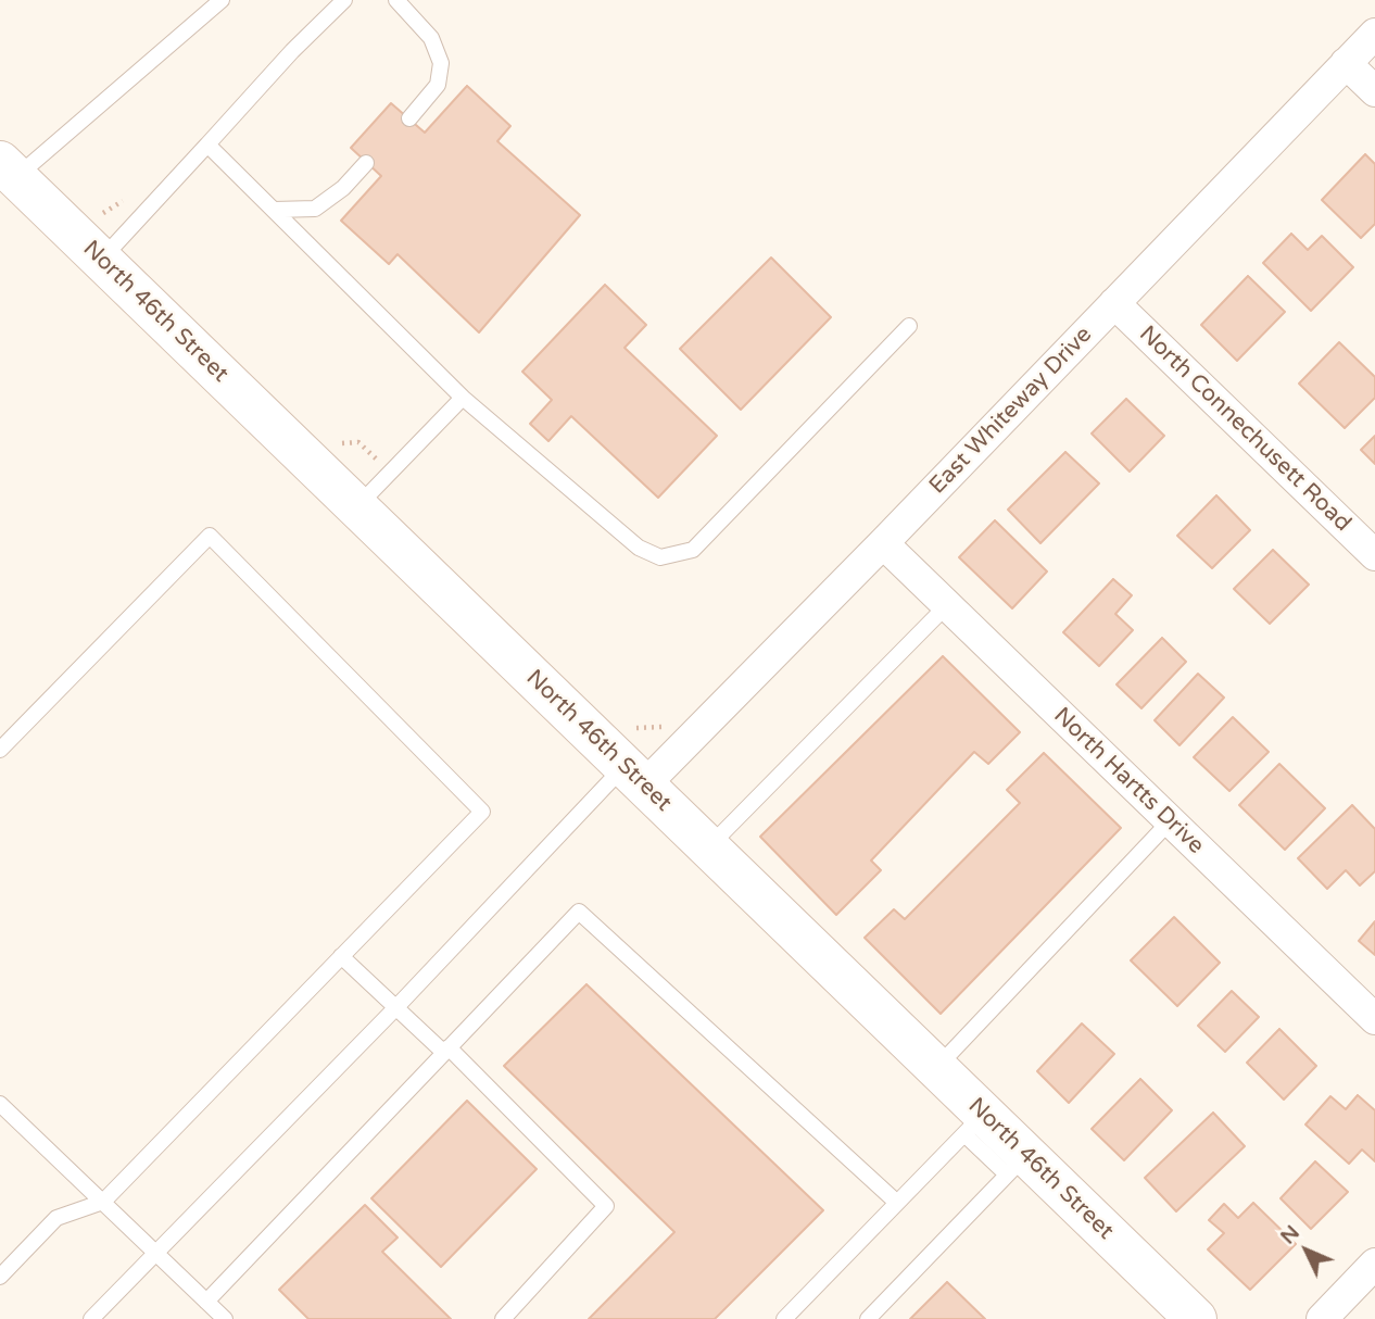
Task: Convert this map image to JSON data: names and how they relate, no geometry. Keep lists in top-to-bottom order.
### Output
{
  "streets": {
    "street": [
      "North 46th Street",
      "East Whiteway Drive",
      "North Connechusett Road",
      "North Hartts Drive"
    ]
  },
  "crossings": [
    ["North 46th Street", "East Whiteway Drive"],
    ["East Whiteway Drive", "North Connechusett Road"],
    ["East Whiteway Drive", "North Hartts Drive"]
  ],
  "north": "top left"
}
